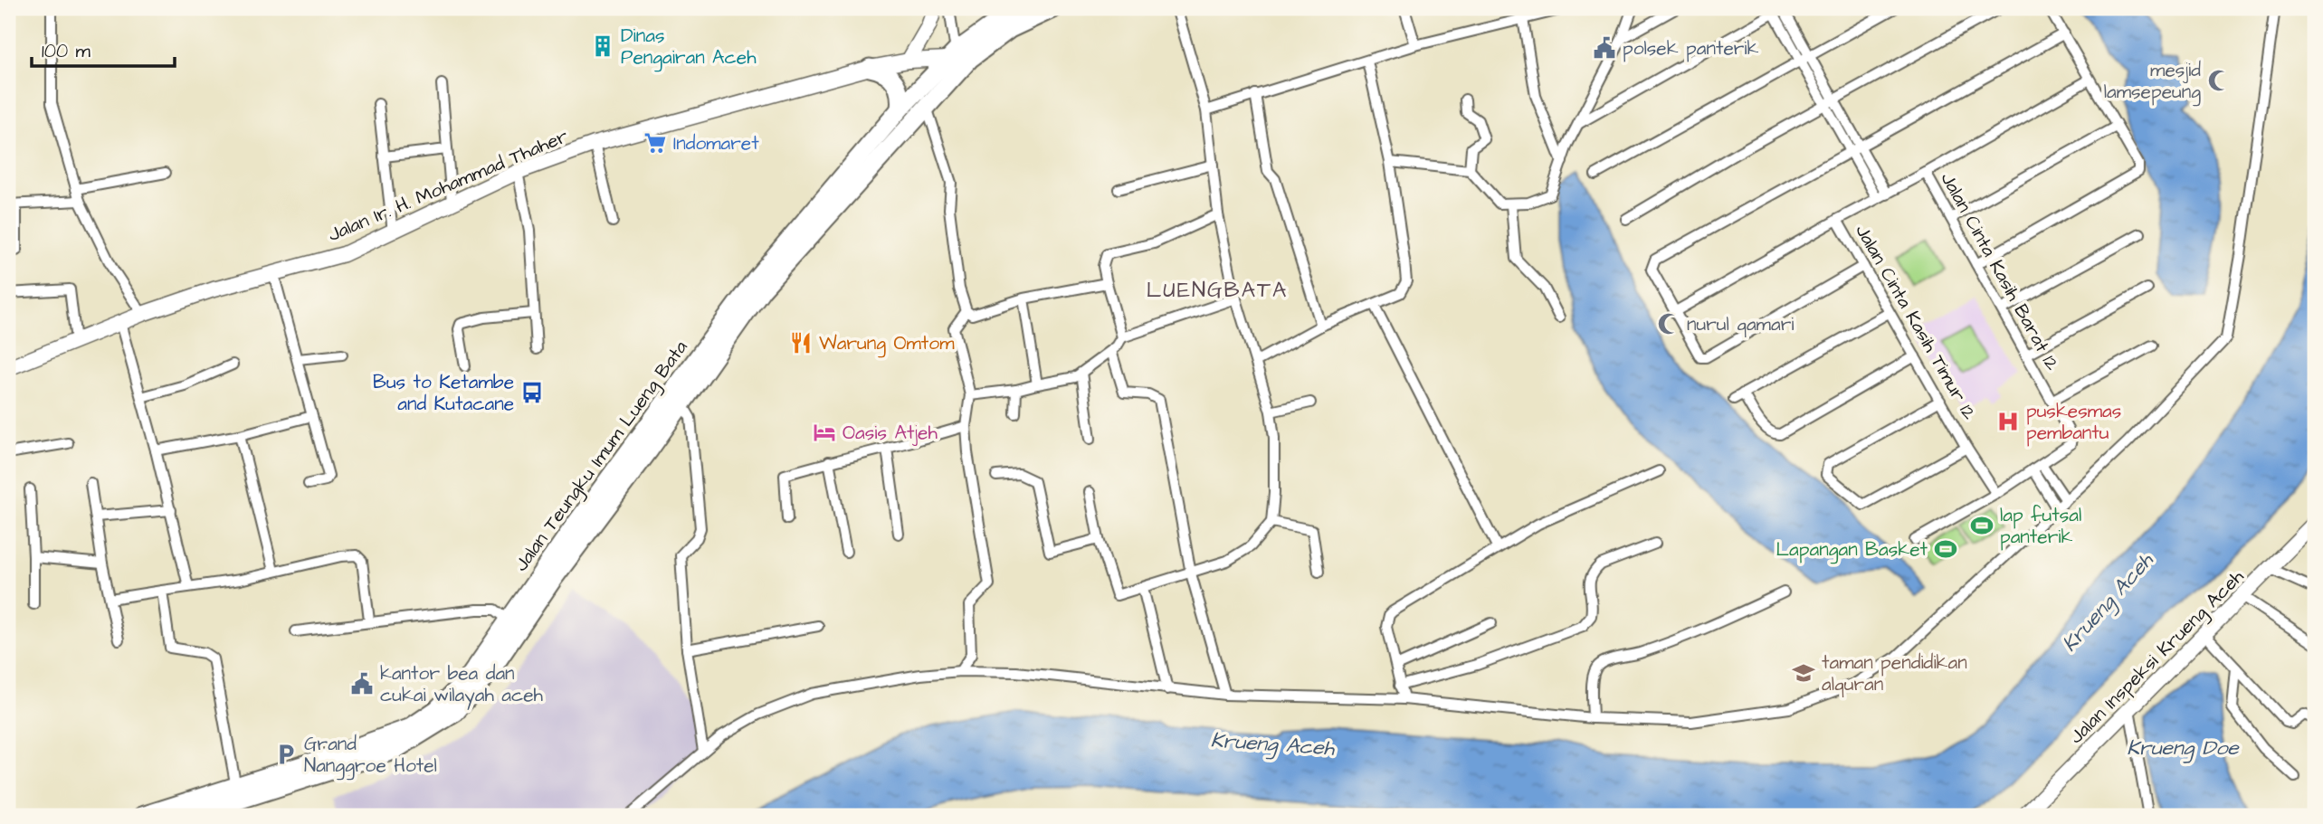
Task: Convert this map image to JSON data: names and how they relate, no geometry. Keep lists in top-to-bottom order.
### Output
{
  "streets": {
    "highway": ["Jalan Teungku Imum Lueng Bata"],
    "main road": ["Jalan Ir. H. Mohammad Thaher", "Jalan Inspeksi Krueng Aceh"],
    "street": ["Jalan Cinta Kasih Barat 12", "Jalan Cinta Kasih Timur 12"]
  },
  "crossings": [
    ["Jalan Ir. H. Mohammad Thaher", "Jalan Teungku Imum Lueng Bata"],
    ["Jalan Cinta Kasih Barat 12", "Jalan Cinta Kasih Timur 12"]
  ],
  "districts": ["LUENGBATA"],
  "water": ["Krueng Aceh", "Krueng Doe"],
  "places": {
    "building": ["Dinas Pengairan Aceh"],
    "public building": ["polsek panterik", "kantor bea dan cukai wilayah aceh"],
    "mosque": ["mesjid lamsepeung", "nurul qamari"],
    "supermarket": ["Indomaret"],
    "restaurant": ["Warung Omtom"],
    "bus stop": ["Bus to Ketambe and Kutacane"],
    "hospital": ["puskesmas pembantu"],
    "hotel": ["Oasis Atjeh"],
    "sports": ["lap futsal panterik", "Lapangan Basket"],
    "school or university": ["taman pendidikan alquran"],
    "parking": ["Grand Nanggroe Hotel"]
  },
  "scale_bar": "100 m"
}
